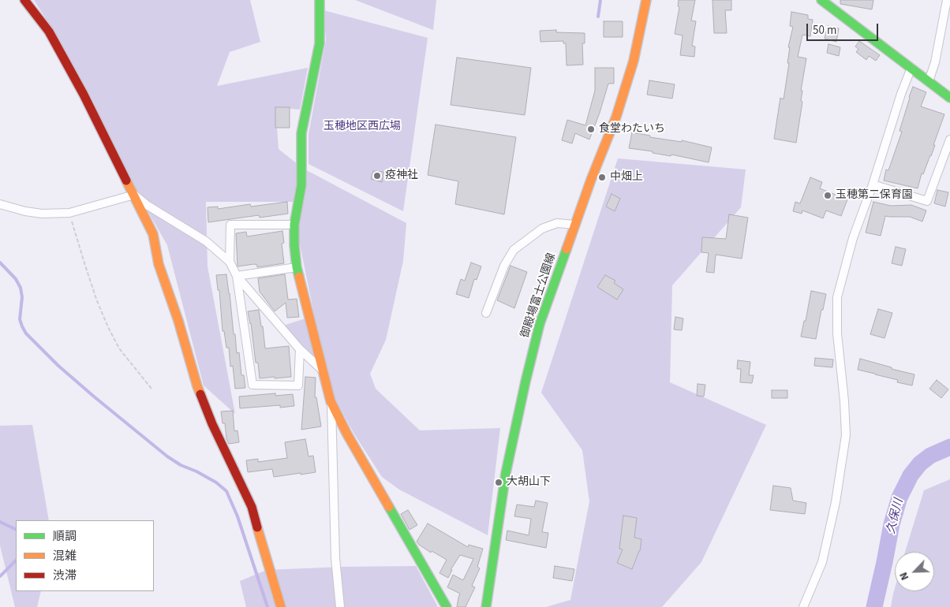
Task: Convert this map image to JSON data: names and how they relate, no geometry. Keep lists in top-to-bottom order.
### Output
{
  "streets": {
    "street": ["御殿場富士公園線"]
  },
  "water": ["久保川"],
  "parks": ["玉穂地区西広場"],
  "places": [
    "食堂わたいち",
    "疫神社",
    "中畑上",
    "玉穂第二保育園",
    "大胡山下"
  ],
  "legend": ["順調", "混雑", "渋滞"],
  "scale_bar": "50 m",
  "north": "bottom left"
}
